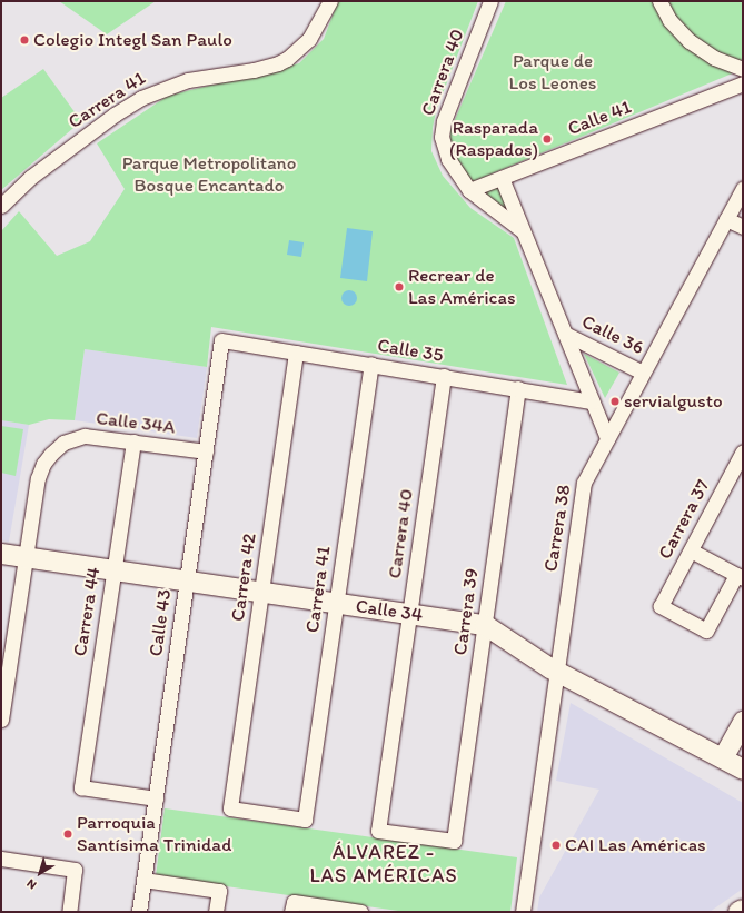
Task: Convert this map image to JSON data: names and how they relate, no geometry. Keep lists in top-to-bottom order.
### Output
{
  "streets": {
    "street": [
      "Carrera 40",
      "Carrera 41",
      "Calle 41",
      "Calle 36",
      "Calle 35",
      "Calle 34A",
      "Carrera 37",
      "Carrera 38",
      "Carrera 42",
      "Calle 34",
      "Carrera 44",
      "Carrera 39",
      "Calle 43"
    ]
  },
  "crossings": [
    ["Carrera 40", "Calle 41"],
    ["Carrera 40", "Calle 36"],
    ["Carrera 40", "Calle 35"],
    ["Carrera 40", "Carrera 38"],
    ["Carrera 40", "Calle 34"],
    ["Carrera 40", "Carrera 39"],
    ["Carrera 41", "Calle 35"],
    ["Carrera 41", "Carrera 42"],
    ["Carrera 41", "Calle 34"],
    ["Calle 36", "Carrera 38"],
    ["Calle 35", "Carrera 42"],
    ["Calle 35", "Carrera 39"],
    ["Calle 35", "Calle 43"],
    ["Calle 34A", "Calle 34"],
    ["Calle 34A", "Carrera 44"],
    ["Calle 34A", "Calle 43"],
    ["Carrera 38", "Calle 34"],
    ["Carrera 42", "Calle 34"],
    ["Calle 34", "Carrera 44"],
    ["Calle 34", "Carrera 39"],
    ["Calle 34", "Calle 43"],
    ["Carrera 44", "Calle 43"]
  ],
  "districts": ["ÁLVAREZ - LAS AMÉRICAS"],
  "parks": ["Parque de Los Leones", "Parque Metropolitano Bosque Encantado"],
  "places": [
    "Colegio Integl San Paulo",
    "Rasparada (Raspados)",
    "Recrear de Las Américas",
    "servialgusto",
    "Parroquia Santísima Trinidad",
    "CAI Las Américas"
  ],
  "north": "bottom left"
}
